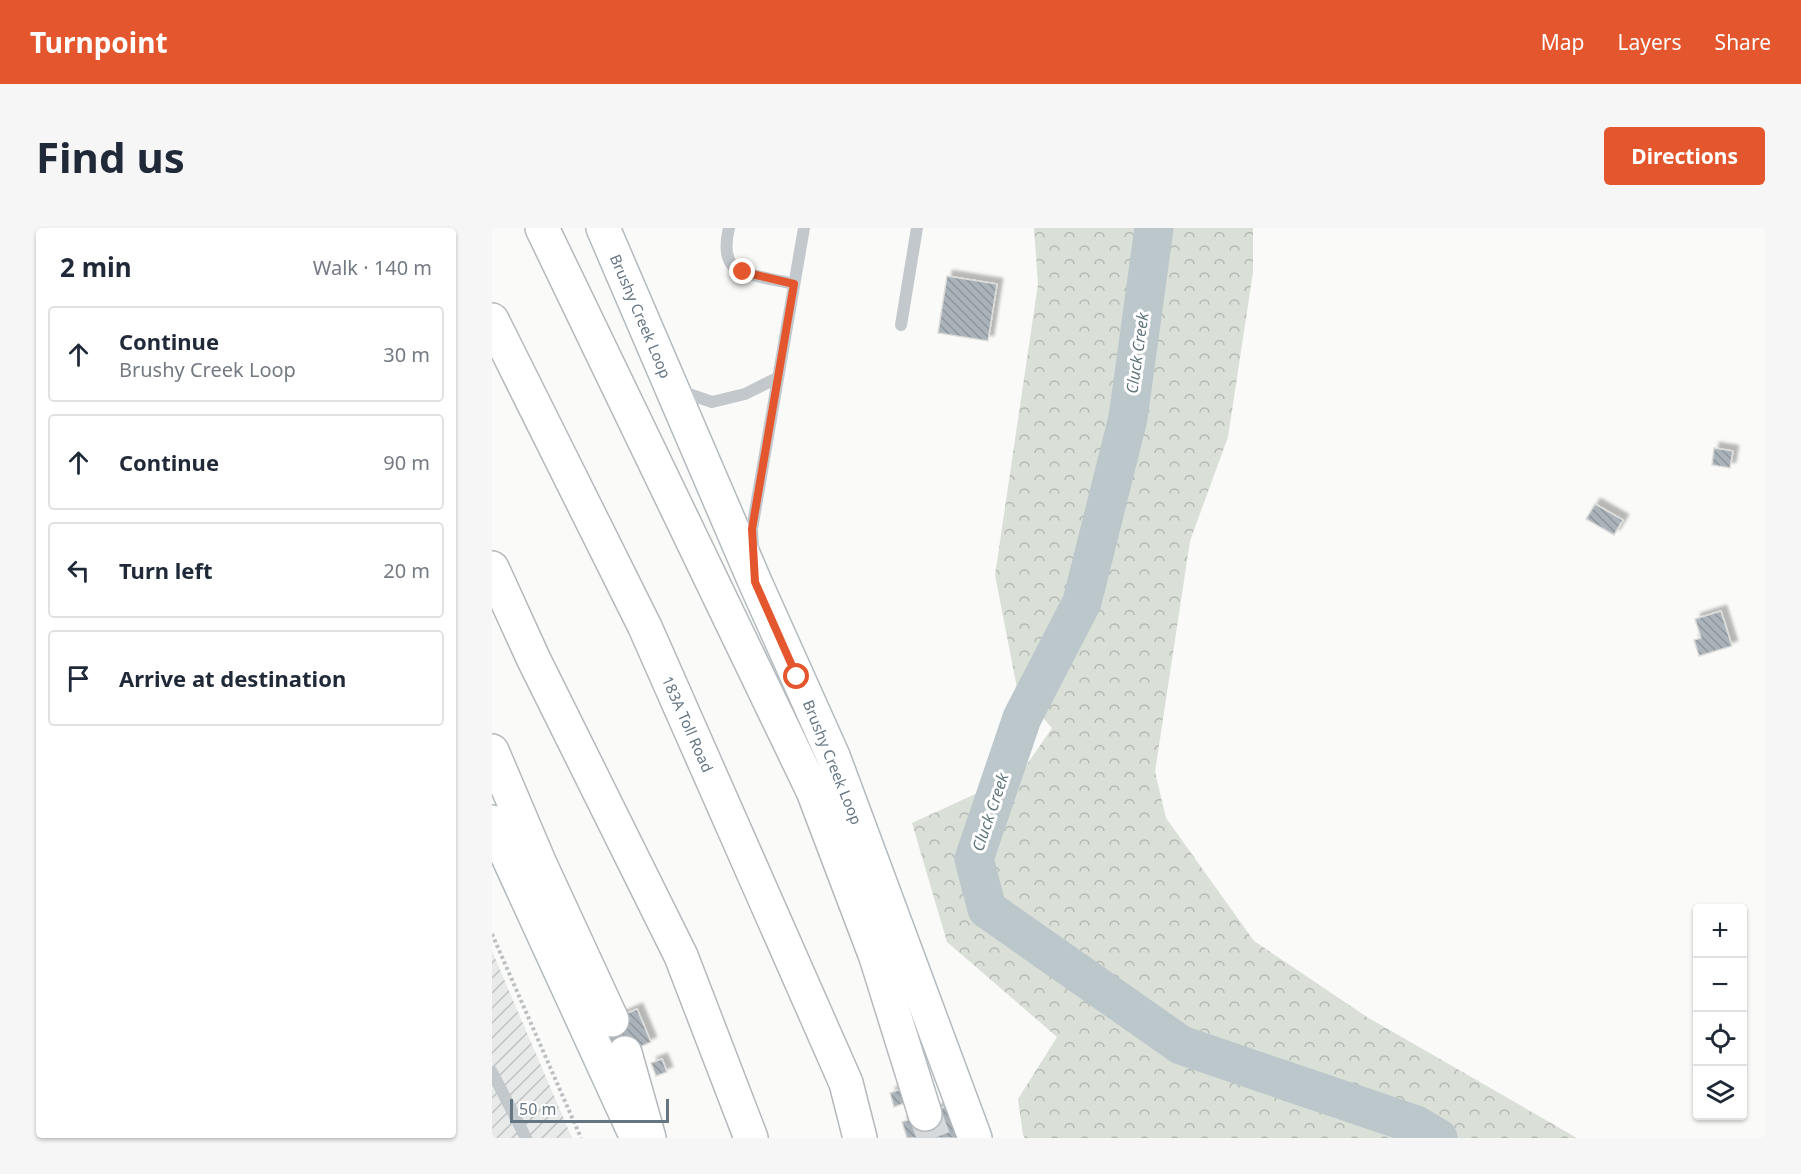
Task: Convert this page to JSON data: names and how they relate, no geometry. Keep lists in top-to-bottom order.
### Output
{
  "streets": {
    "main road": ["Brushy Creek Loop", "183A Toll Road"]
  },
  "water": ["Cluck Creek"],
  "scale_bar": "50 m",
  "page": {
    "header": "Turnpoint",
    "nav": ["Map", "Layers", "Share"],
    "buttons": "Directions",
    "title": "Find us",
    "heading": ["2 min", "Walk · 140 m"],
    "list": [
      ["Continue", "Brushy Creek Loop", "30 m"],
      ["Continue", "90 m"],
      ["Turn left", "20 m"],
      "Arrive at destination"
    ],
    "map_buttons": ["+", "−"],
    "scale": "50 m"
  }
}
